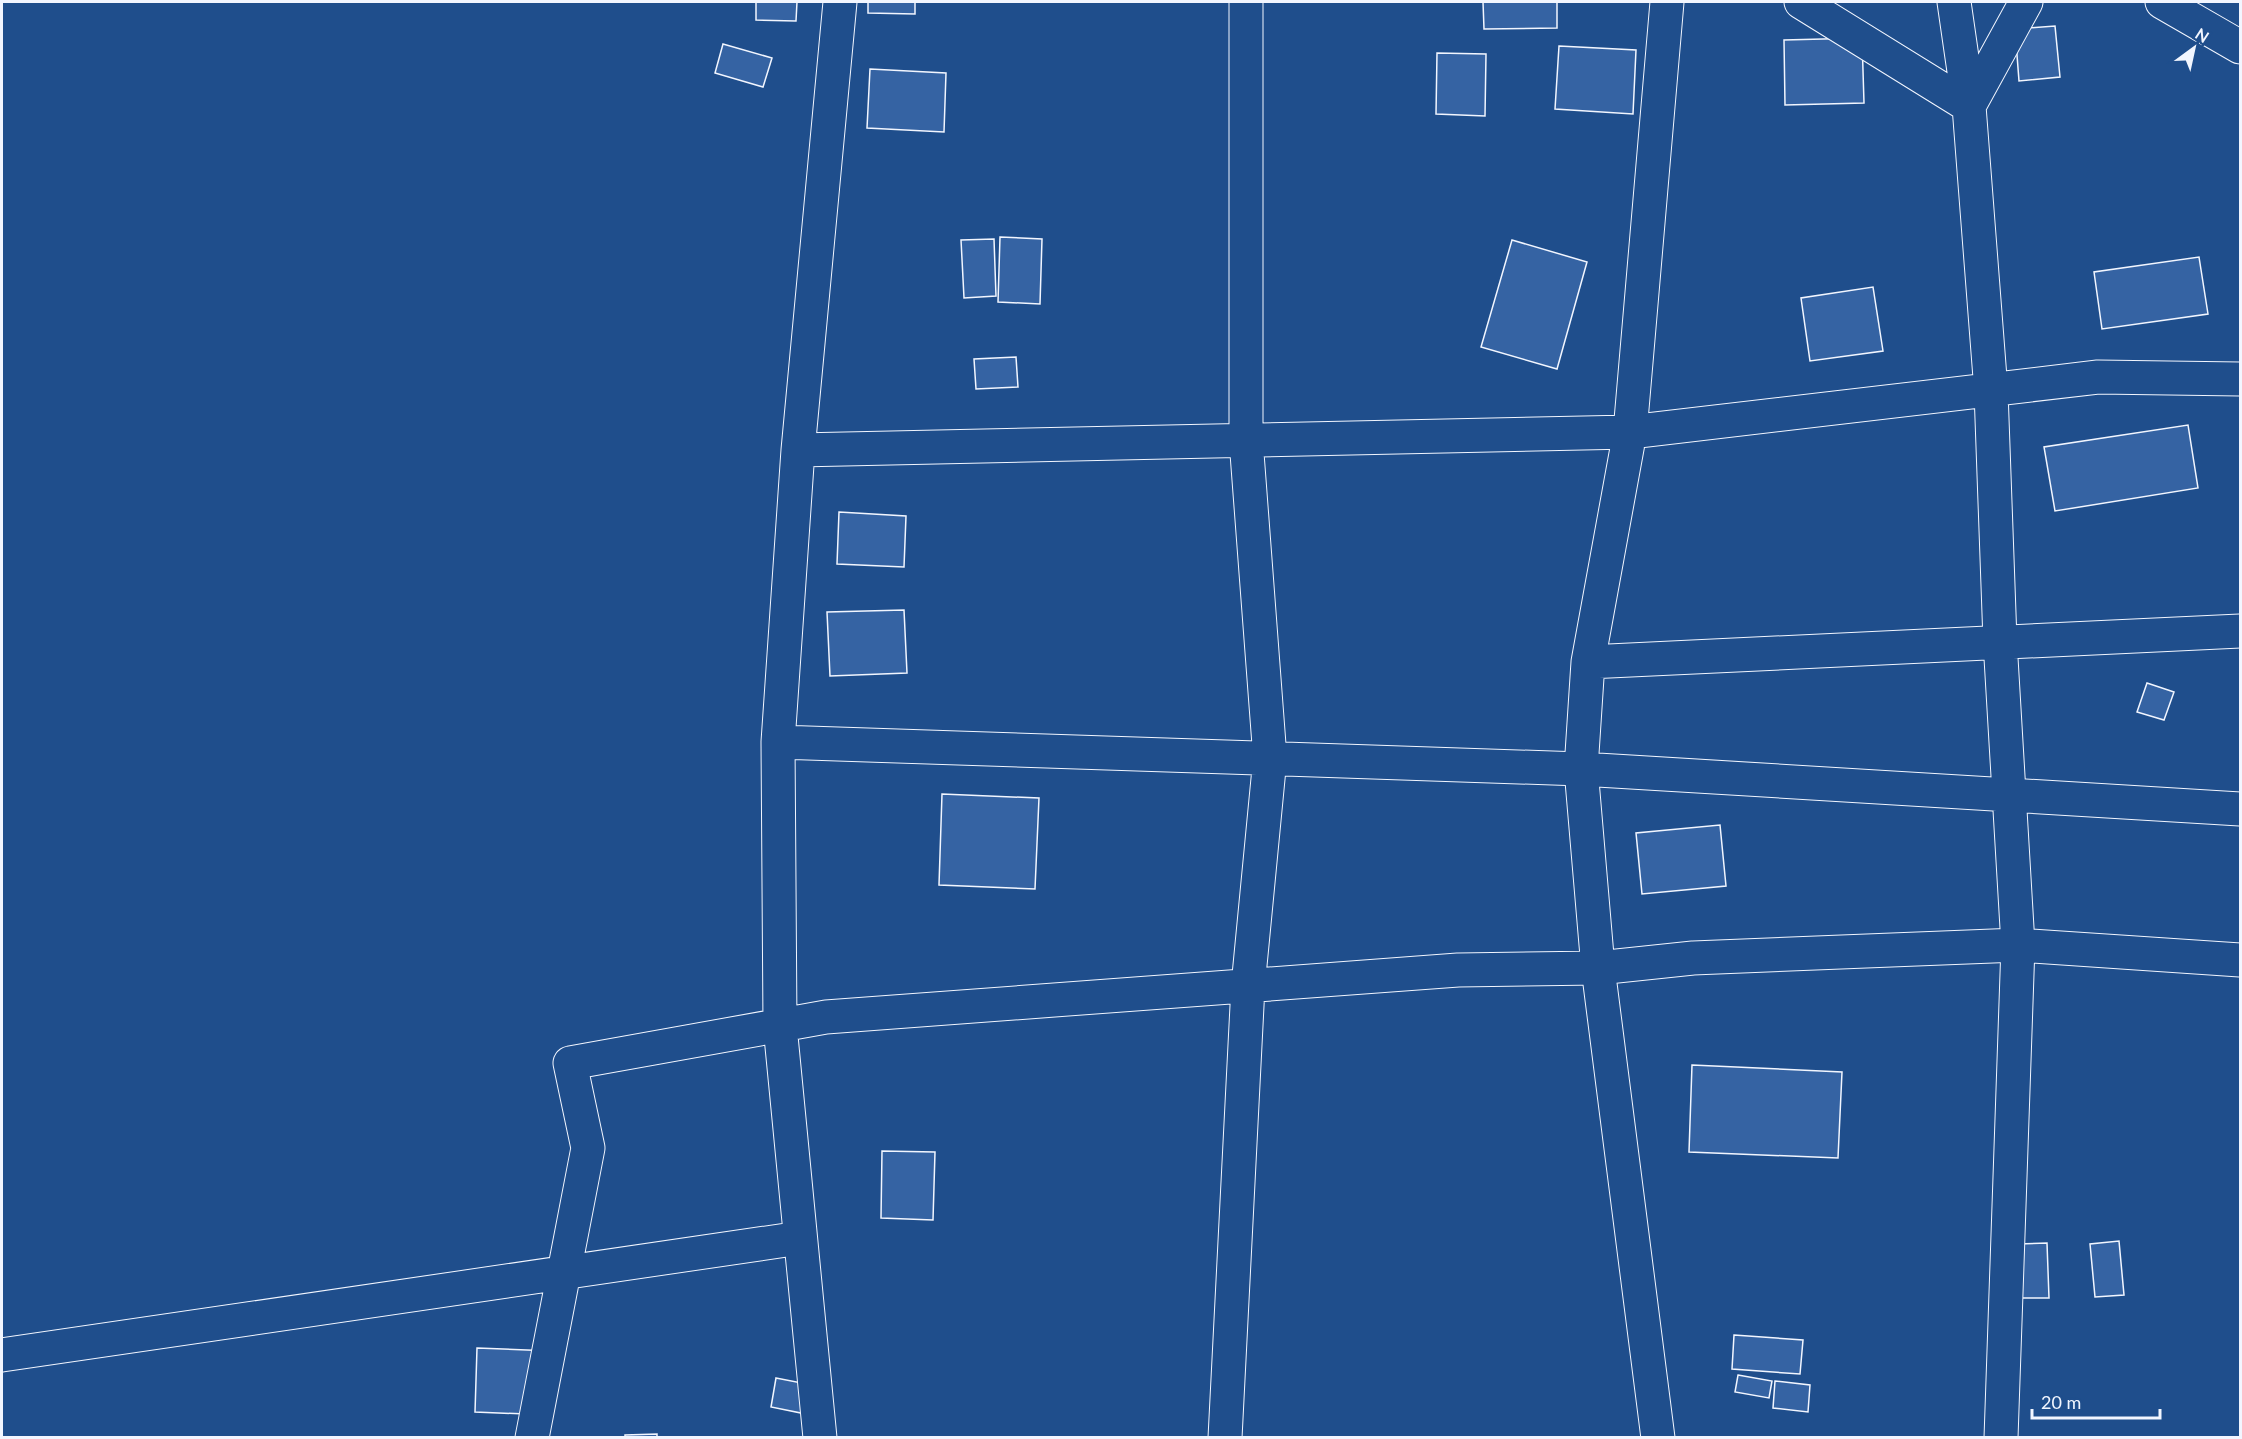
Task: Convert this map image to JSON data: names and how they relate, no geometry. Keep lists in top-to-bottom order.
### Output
{
  "scale_bar": "20 m",
  "north": "top right"
}
